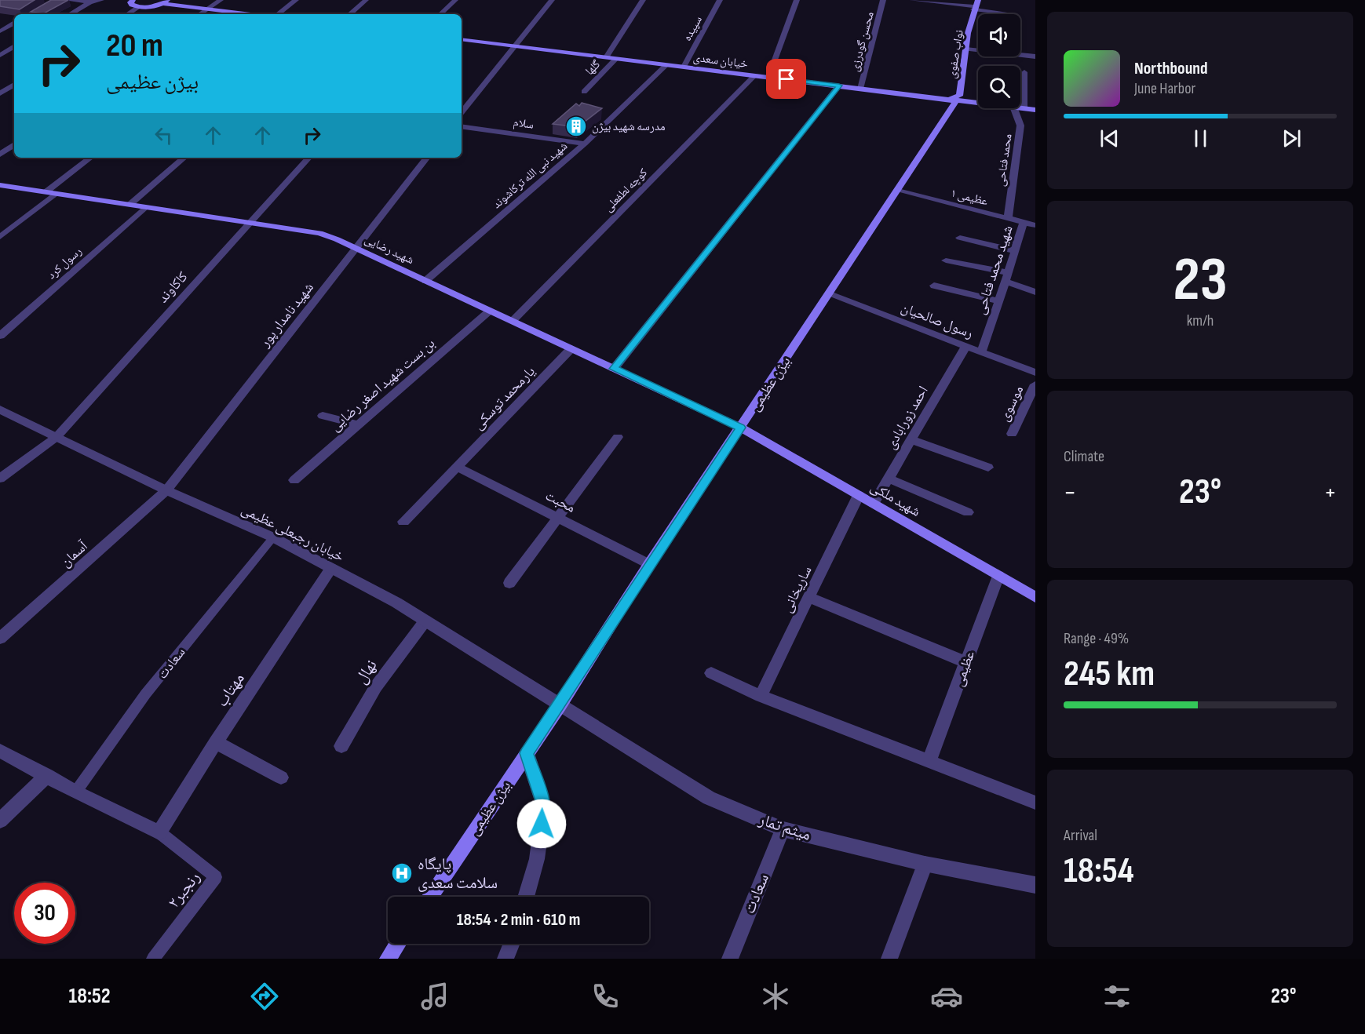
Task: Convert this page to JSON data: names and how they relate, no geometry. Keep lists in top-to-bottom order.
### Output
{
  "streets": {
    "main road": [
      "نواب صفوی",
      "خیابان سعدی",
      "شهید رضایی",
      "بیژن عظیمی",
      "شهید ملکی"
    ],
    "street": [
      "سپیده",
      "محسن گودرزی",
      "گلها",
      "سلام",
      "محمد فتاحی",
      "شهید نبی الله ترکاشوند",
      "کوچه لطفعلی",
      "عظیمی ۱",
      "رسول کرد",
      "شهید محمد فتاحی",
      "کاکاوند",
      "شهید نامدار پور",
      "رسول صالحیان",
      "بن بست شهید اصغر رضایی",
      "یارمحمد توسکی",
      "موسوی",
      "احمد زورابادی",
      "محبت",
      "خیابان رجبعلی عظیمی",
      "آسمان",
      "ساریخانی",
      "سعادت",
      "عظیمی",
      "نهال",
      "مهتاب",
      "میثم تمار"
    ],
    "lane": ["رنجبر۲"]
  },
  "crossings": [
    ["سپیده", "خیابان سعدی"],
    ["محسن گودرزی", "خیابان سعدی"],
    ["نواب صفوی", "خیابان سعدی"],
    ["نواب صفوی", "بیژن عظیمی"],
    ["خیابان سعدی", "گلها"],
    ["خیابان سعدی", "شهید نبی الله ترکاشوند"],
    ["خیابان سعدی", "کوچه لطفعلی"],
    ["خیابان سعدی", "بیژن عظیمی"],
    ["سلام", "شهید نبی الله ترکاشوند"],
    ["محمد فتاحی", "عظیمی ۱"],
    ["شهید نبی الله ترکاشوند", "شهید رضایی"],
    ["کوچه لطفعلی", "شهید رضایی"],
    ["عظیمی ۱", "شهید محمد فتاحی"],
    ["عظیمی ۱", "بیژن عظیمی"],
    ["شهید رضایی", "رسول کرد"],
    ["شهید رضایی", "کاکاوند"],
    ["شهید رضایی", "شهید نامدار پور"],
    ["شهید رضایی", "بیژن عظیمی"],
    ["شهید رضایی", "بن بست شهید اصغر رضایی"],
    ["شهید رضایی", "یارمحمد توسکی"],
    ["شهید رضایی", "شهید ملکی"],
    ["شهید محمد فتاحی", "رسول صالحیان"],
    ["کاکاوند", "خیابان رجبعلی عظیمی"],
    ["شهید نامدار پور", "خیابان رجبعلی عظیمی"],
    ["شهید نامدار پور", "آسمان"],
    ["رسول صالحیان", "بیژن عظیمی"],
    ["رسول صالحیان", "احمد زورابادی"],
    ["بیژن عظیمی", "شهید ملکی"],
    ["بیژن عظیمی", "محبت"],
    ["بیژن عظیمی", "خیابان رجبعلی عظیمی"],
    ["بیژن عظیمی", "میثم تمار"],
    ["یارمحمد توسکی", "محبت"],
    ["احمد زورابادی", "شهید ملکی"],
    ["شهید ملکی", "ساریخانی"],
    ["شهید ملکی", "عظیمی"],
    ["خیابان رجبعلی عظیمی", "آسمان"],
    ["خیابان رجبعلی عظیمی", "سعادت"],
    ["خیابان رجبعلی عظیمی", "نهال"],
    ["خیابان رجبعلی عظیمی", "مهتاب"],
    ["خیابان رجبعلی عظیمی", "میثم تمار"],
    ["سعادت", "میثم تمار"],
    ["مهتاب", "رنجبر۲"]
  ],
  "places": {
    "building": ["مدرسه شهید بیژن"],
    "hospital": ["پایگاه سلامت سعدی"]
  },
  "page": {
    "turn": ["20 m", "بیژن عظیمی"],
    "song": ["Northbound", "June Harbor"],
    "tile": [
      ["23", "km/h"],
      "Climate",
      ["Range · 49%", "245 km"],
      ["Arrival", "18:54"]
    ],
    "heat": ["−", "23°", "+"],
    "limit": "30",
    "trip": "18:54 · 2 min · 610 m",
    "tabs": ["18:52", "23°"]
  }
}
